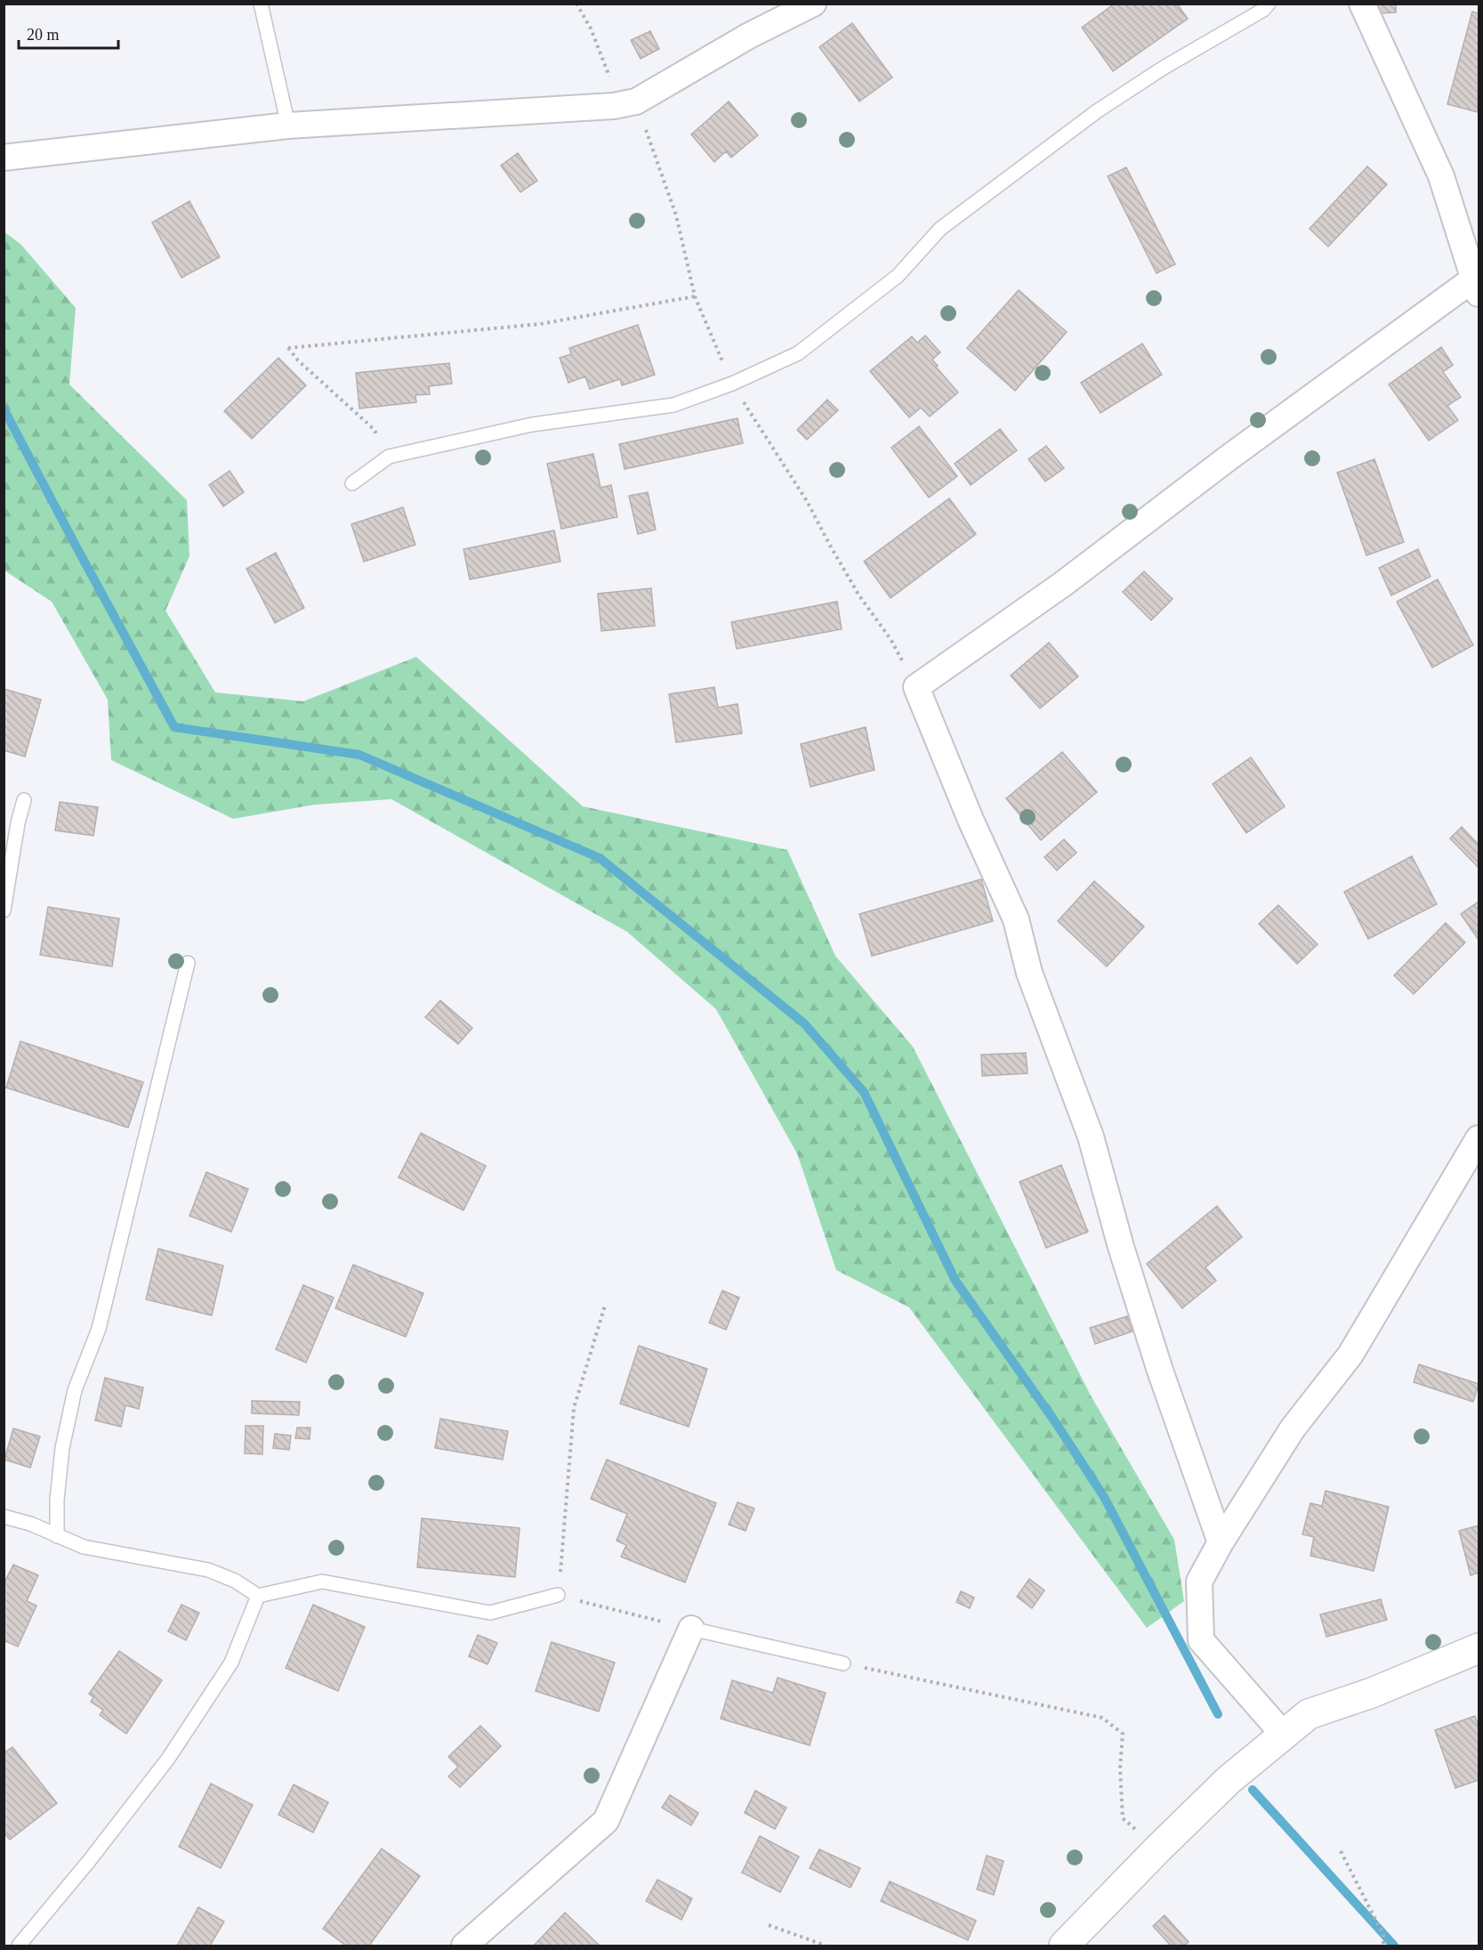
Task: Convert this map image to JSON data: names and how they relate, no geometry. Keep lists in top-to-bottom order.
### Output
{
  "scale_bar": "20 m"
}
